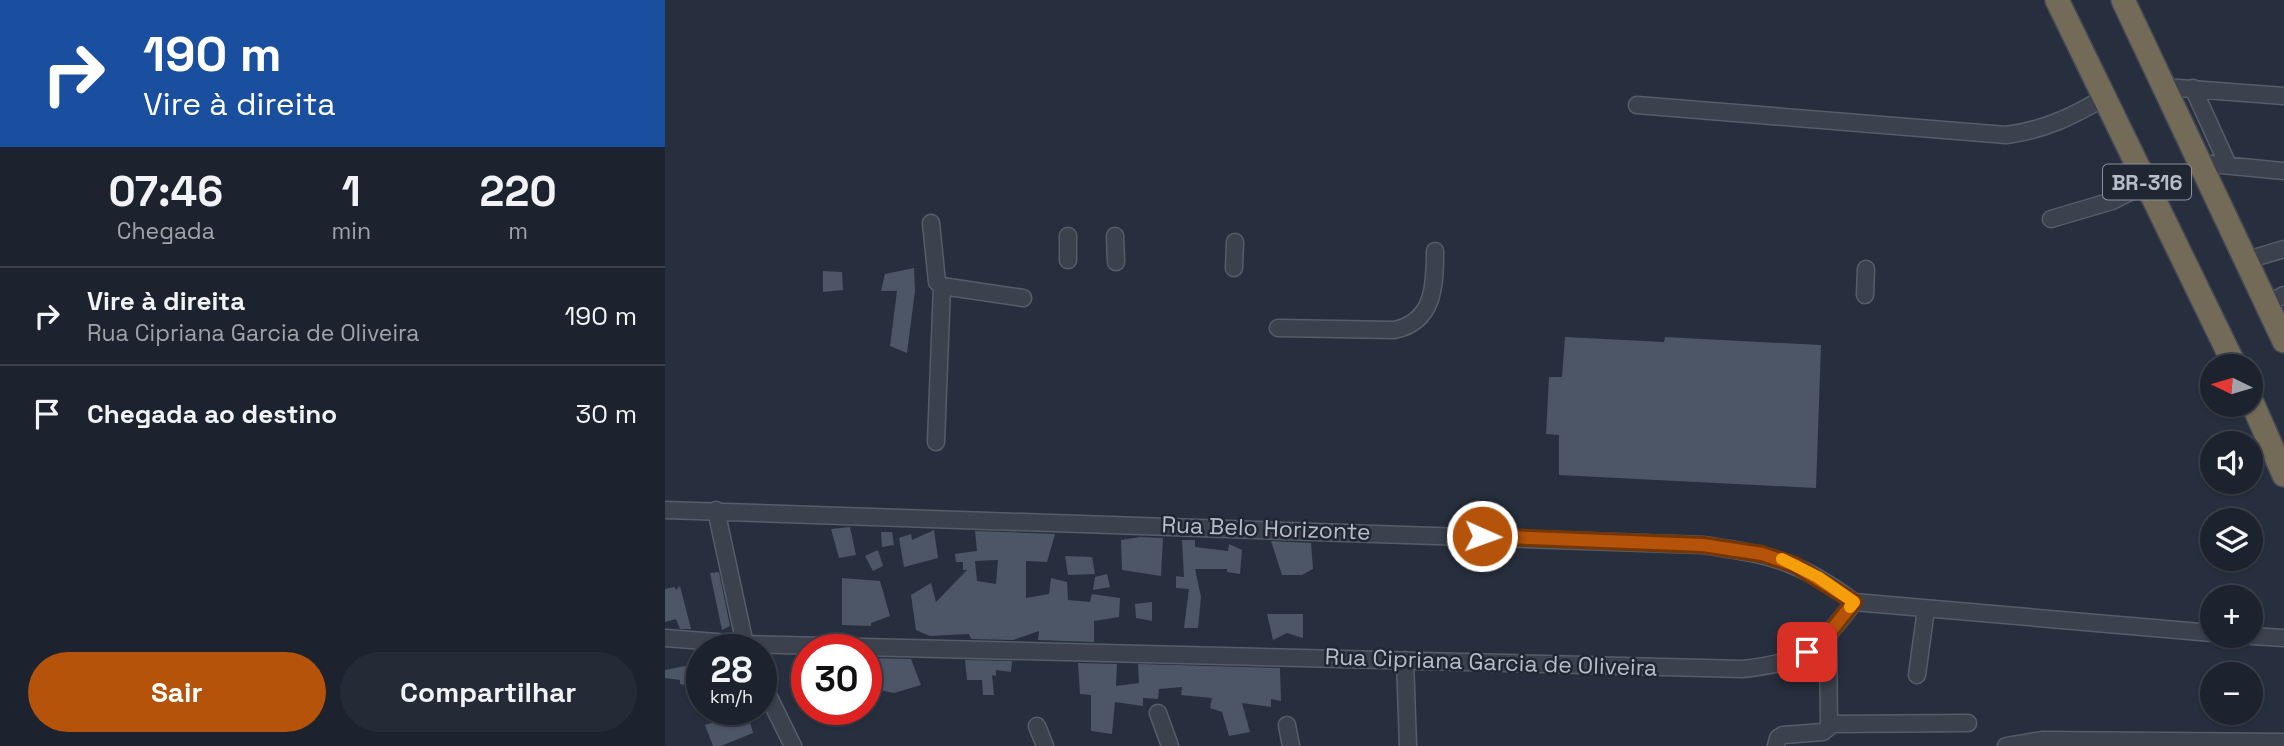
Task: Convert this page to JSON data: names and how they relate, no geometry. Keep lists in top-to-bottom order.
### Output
{
  "streets": {
    "highway": ["BR-316"],
    "street": ["Rua Belo Horizonte", "Rua Cipriana Garcia de Oliveira"]
  },
  "crossings": [
    ["Rua Belo Horizonte", "Rua Cipriana Garcia de Oliveira"]
  ],
  "north": "left",
  "page": {
    "turn": ["190 m", "Vire à direita"],
    "eta": [
      "07:46",
      "Chegada",
      "1",
      "min",
      "220",
      "m"
    ],
    "list": [
      {
        "name": "Vire à direita",
        "note": "Rua Cipriana Garcia de Oliveira",
        "value": "190 m"
      },
      {
        "name": "Chegada ao destino",
        "value": "30 m"
      }
    ],
    "map_buttons": ["+", "−"],
    "speed": "28 km/h",
    "limit": "30",
    "buttons": ["Sair", "Compartilhar"]
  }
}
